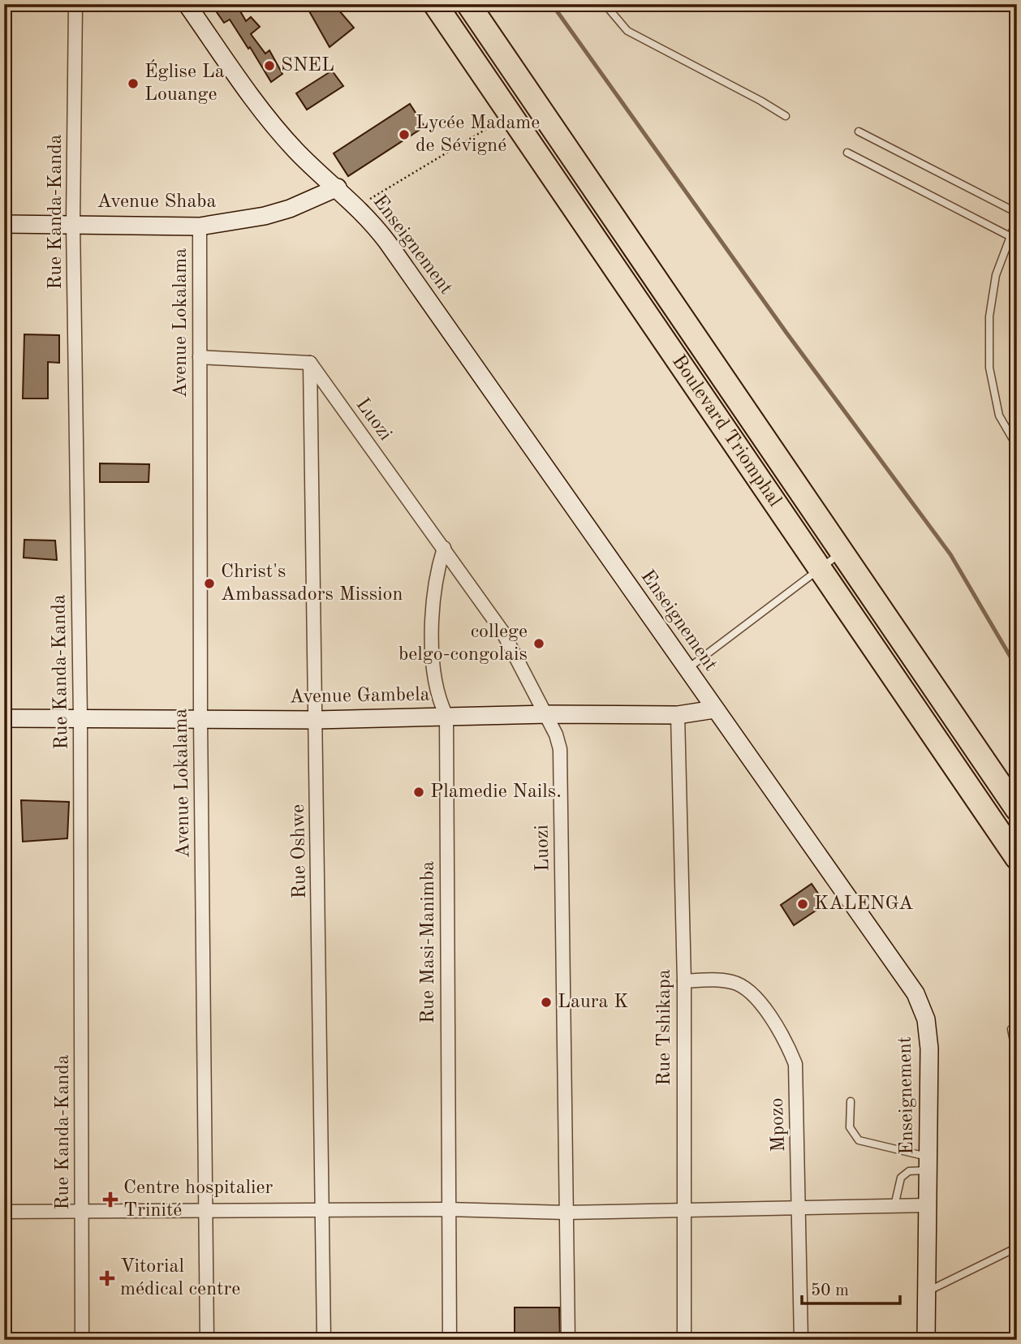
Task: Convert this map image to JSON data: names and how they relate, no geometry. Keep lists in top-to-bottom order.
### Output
{
  "streets": {
    "highway": ["Boulevard Triomphal"],
    "street": [
      "Avenue Shaba",
      "Rue Kanda-Kanda",
      "Enseignement",
      "Avenue Lokalama",
      "Luozi",
      "Avenue Gambela",
      "Rue Oshwe",
      "Rue Masi-Manimba",
      "Rue Tshikapa",
      "Mpozo"
    ]
  },
  "crossings": [
    ["Avenue Shaba", "Rue Kanda-Kanda"],
    ["Avenue Shaba", "Enseignement"],
    ["Avenue Shaba", "Avenue Lokalama"],
    ["Rue Kanda-Kanda", "Avenue Gambela"],
    ["Enseignement", "Avenue Gambela"],
    ["Avenue Lokalama", "Avenue Gambela"],
    ["Luozi", "Avenue Gambela"],
    ["Luozi", "Rue Oshwe"],
    ["Luozi", "Rue Masi-Manimba"],
    ["Avenue Gambela", "Rue Oshwe"],
    ["Avenue Gambela", "Rue Masi-Manimba"],
    ["Avenue Gambela", "Rue Tshikapa"],
    ["Rue Tshikapa", "Mpozo"]
  ],
  "places": {
    "other": [
      "SNEL",
      "Église La Louange",
      "Lycée Madame de Sévigné",
      "Christ's Ambassadors Mission",
      "college belgo-congolais",
      "Plamedie Nails.",
      "KALENGA",
      "Laura K"
    ],
    "health": ["Centre hospitalier Trinité", "Vitorial médical centre"]
  },
  "scale_bar": "50 m"
}
